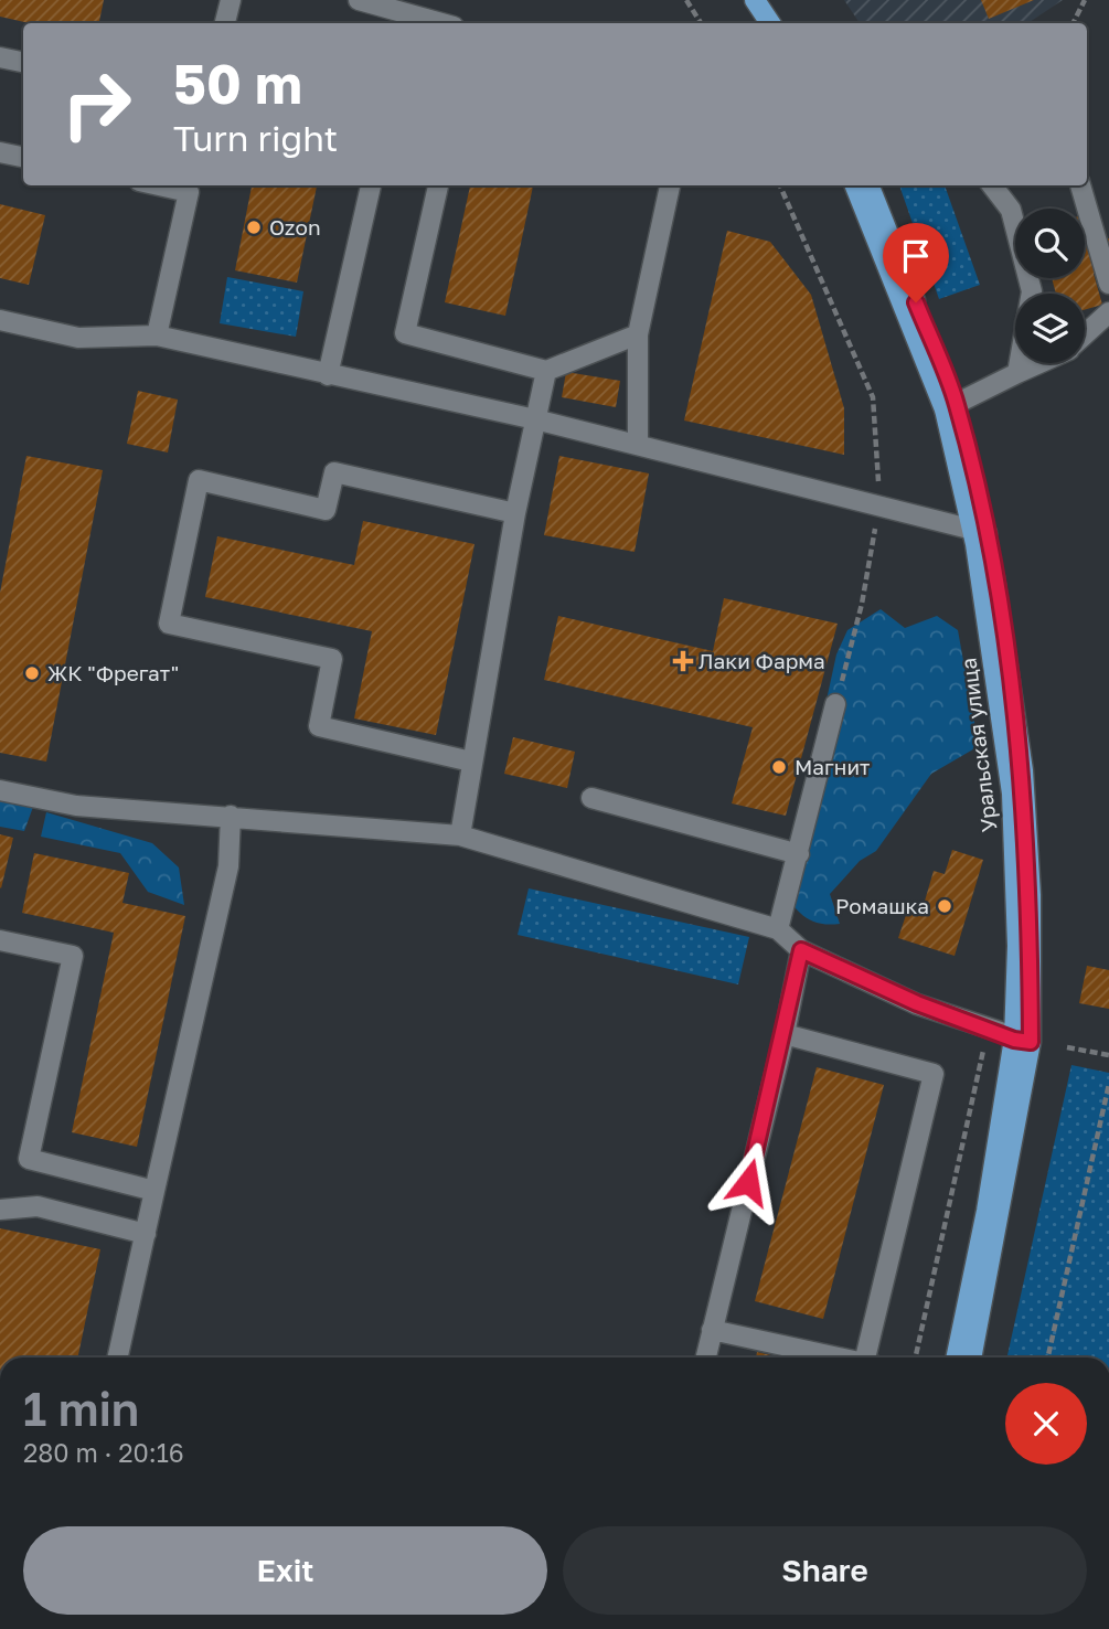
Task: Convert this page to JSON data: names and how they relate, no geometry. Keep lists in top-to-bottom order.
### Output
{
  "streets": {
    "main road": ["Уральская улица"]
  },
  "places": {
    "other": [
      "Ozon",
      "ЖК \"Фрегат\"",
      "Магнит",
      "Ромашка"
    ],
    "health": ["Лаки Фарма"]
  },
  "page": {
    "turn": ["50 m", "Turn right"],
    "heading": ["1 min", "280 m · 20:16"],
    "buttons": ["Exit", "Share"]
  }
}
